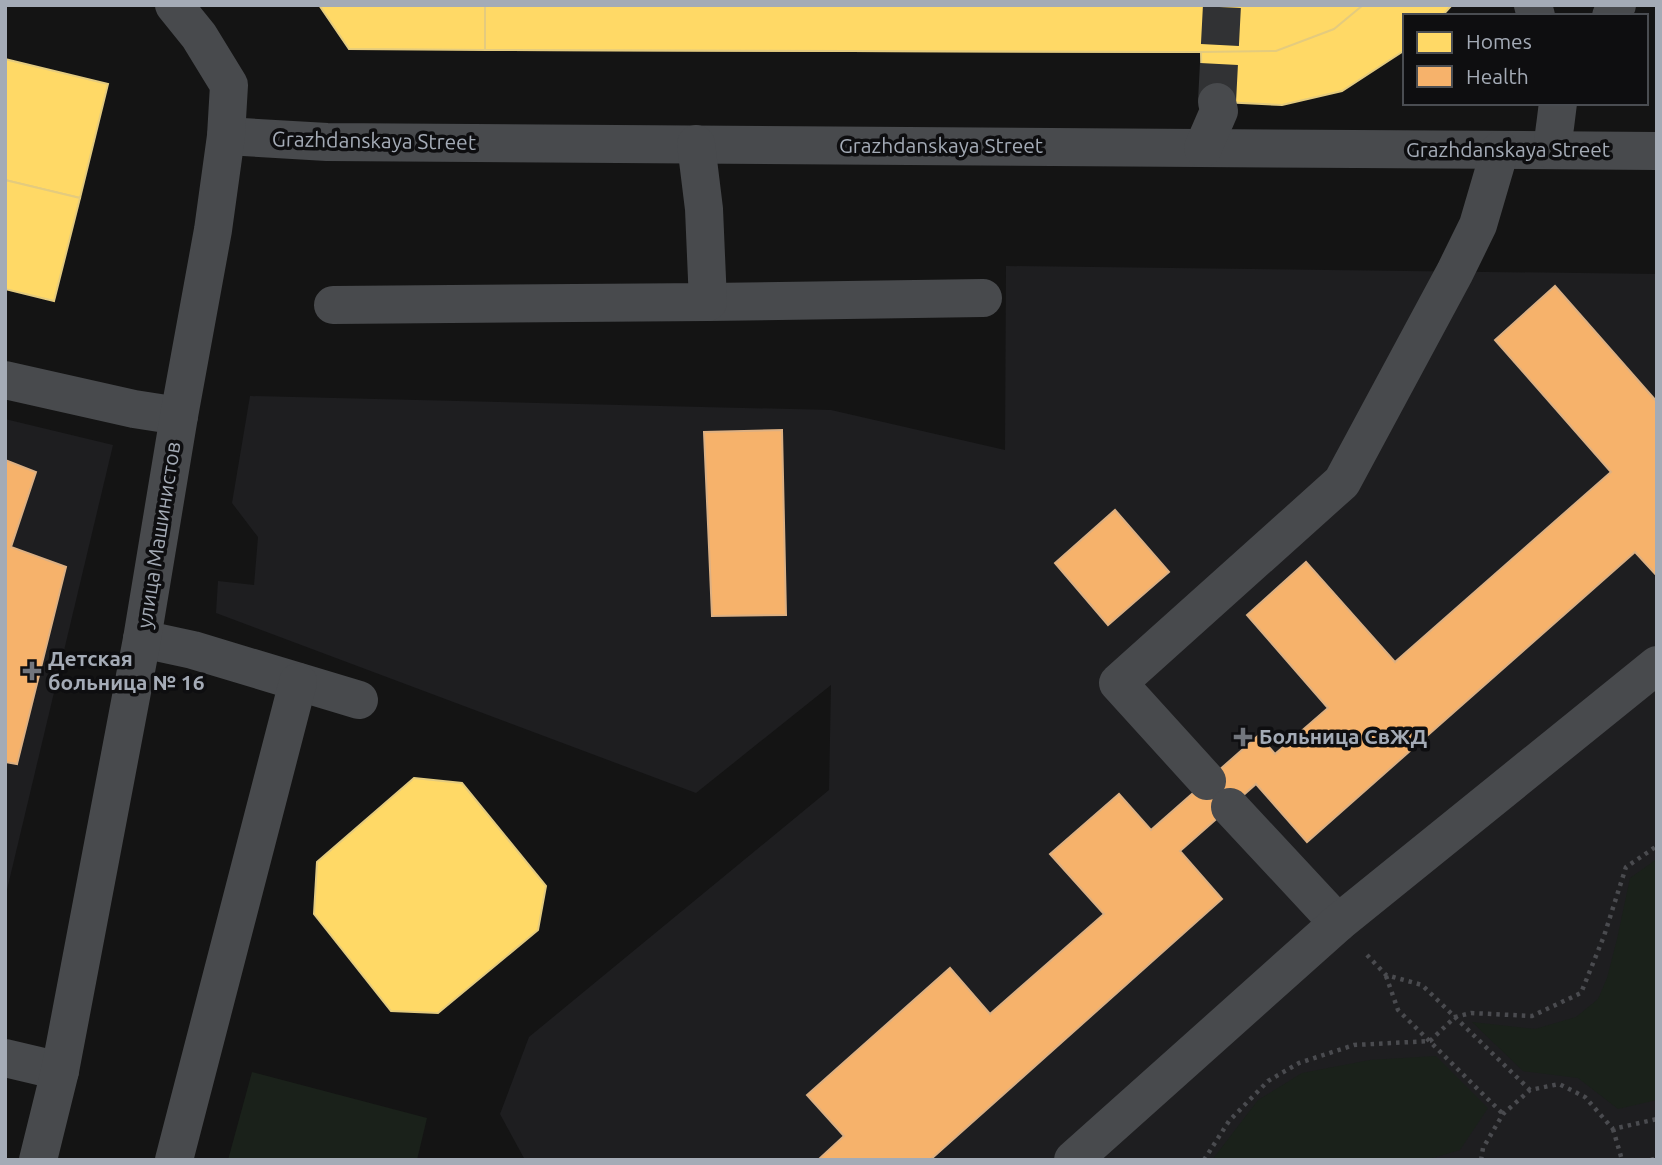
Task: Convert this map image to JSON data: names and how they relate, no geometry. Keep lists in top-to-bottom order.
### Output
{
  "streets": {
    "street": ["Grazhdanskaya Street", "улица Машинистов"]
  },
  "crossings": [
    ["Grazhdanskaya Street", "улица Машинистов"]
  ],
  "places": {
    "health": ["Детская больница № 16", "Больница СвЖД"]
  },
  "legend": ["Homes", "Health"]
}
